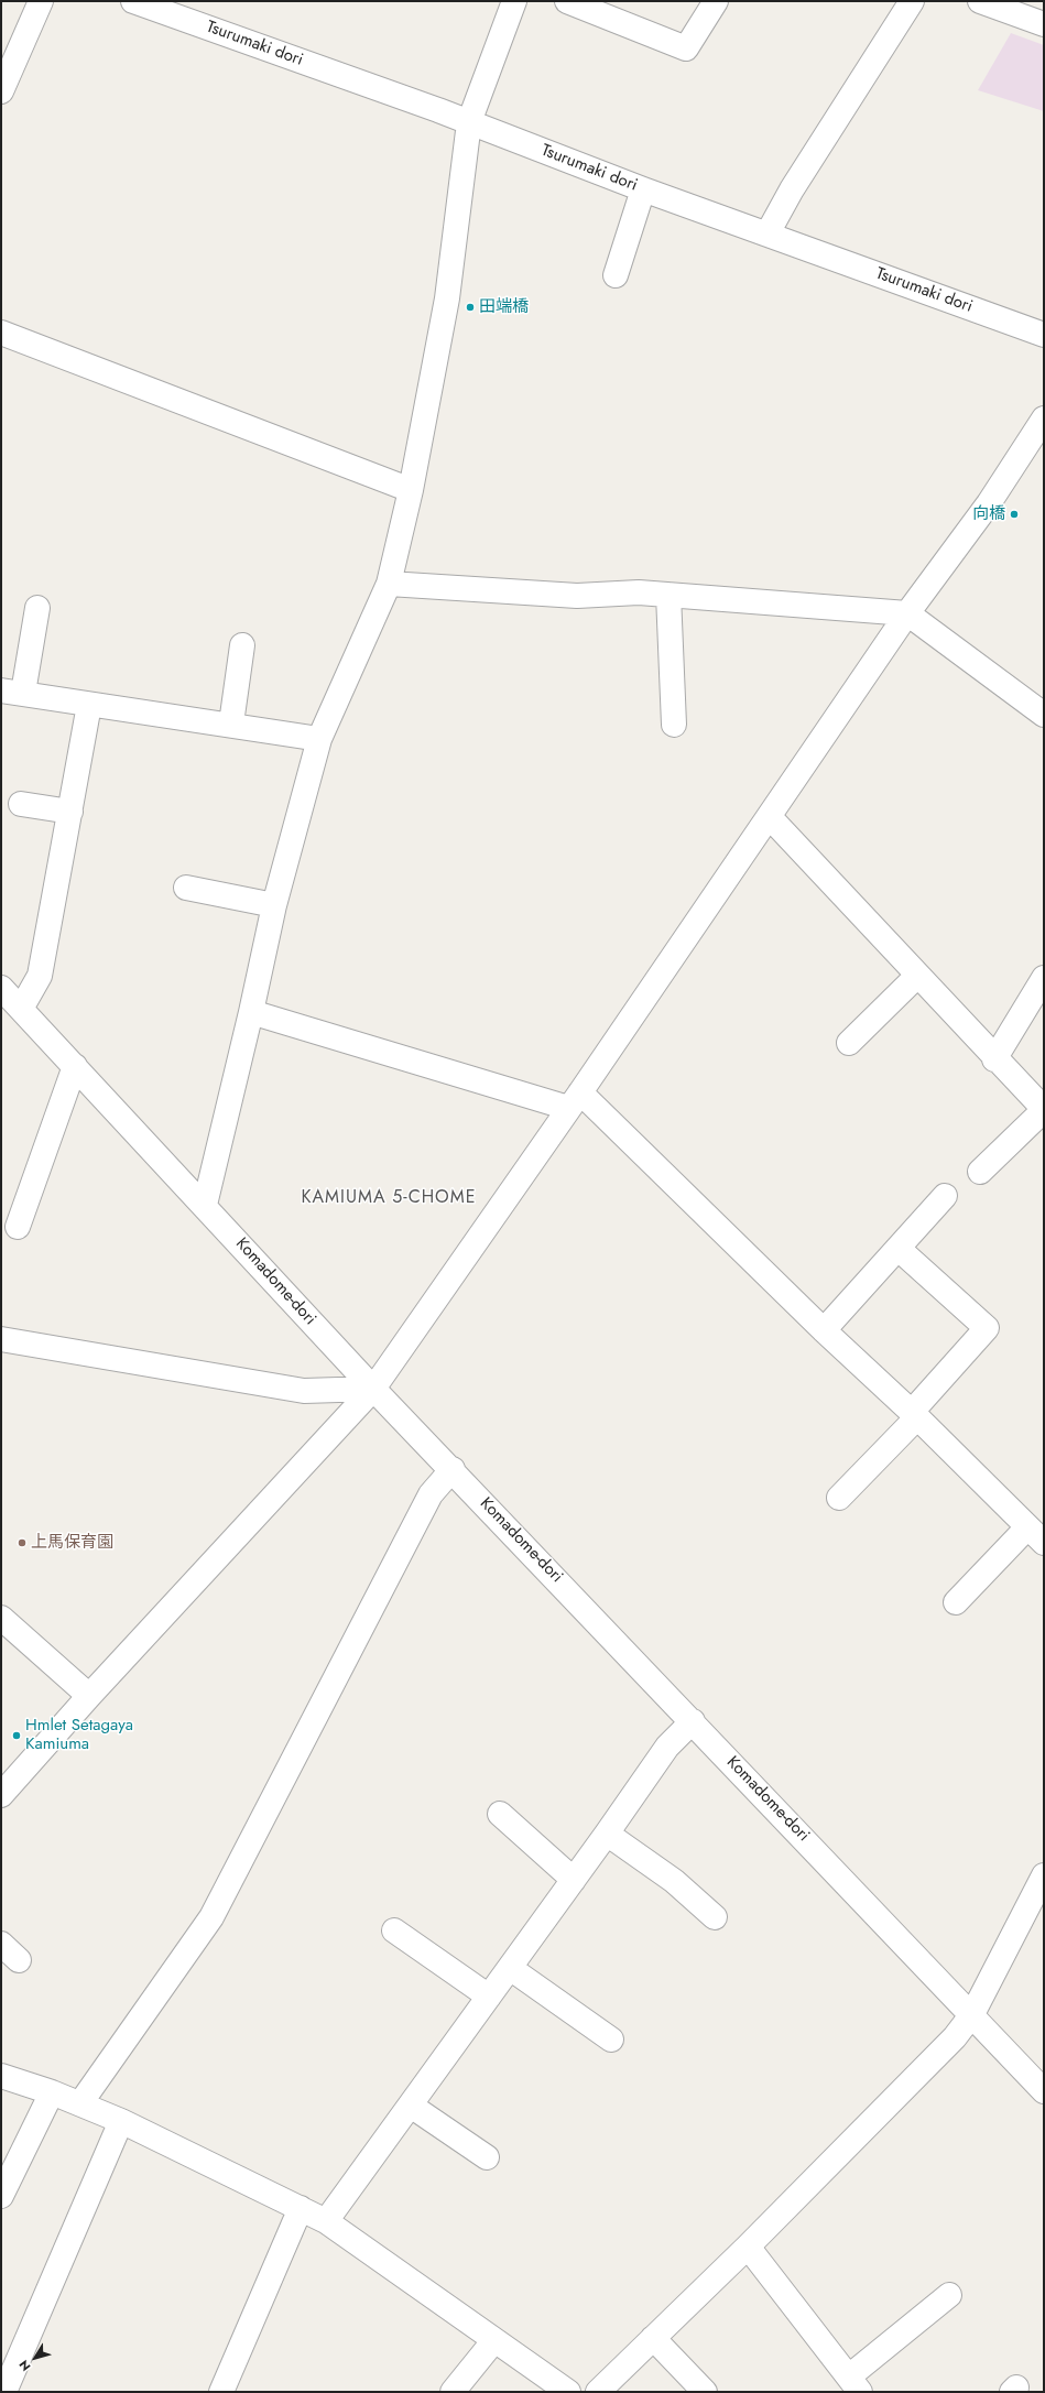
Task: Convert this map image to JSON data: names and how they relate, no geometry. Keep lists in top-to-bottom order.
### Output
{
  "streets": {
    "street": ["Tsurumaki dori", "Komadome-dori"]
  },
  "districts": ["KAMIUMA 5-CHOME"],
  "places": [
    "田端橋",
    "向橋",
    "上馬保育園",
    "Hmlet Setagaya Kamiuma"
  ],
  "north": "bottom left"
}
